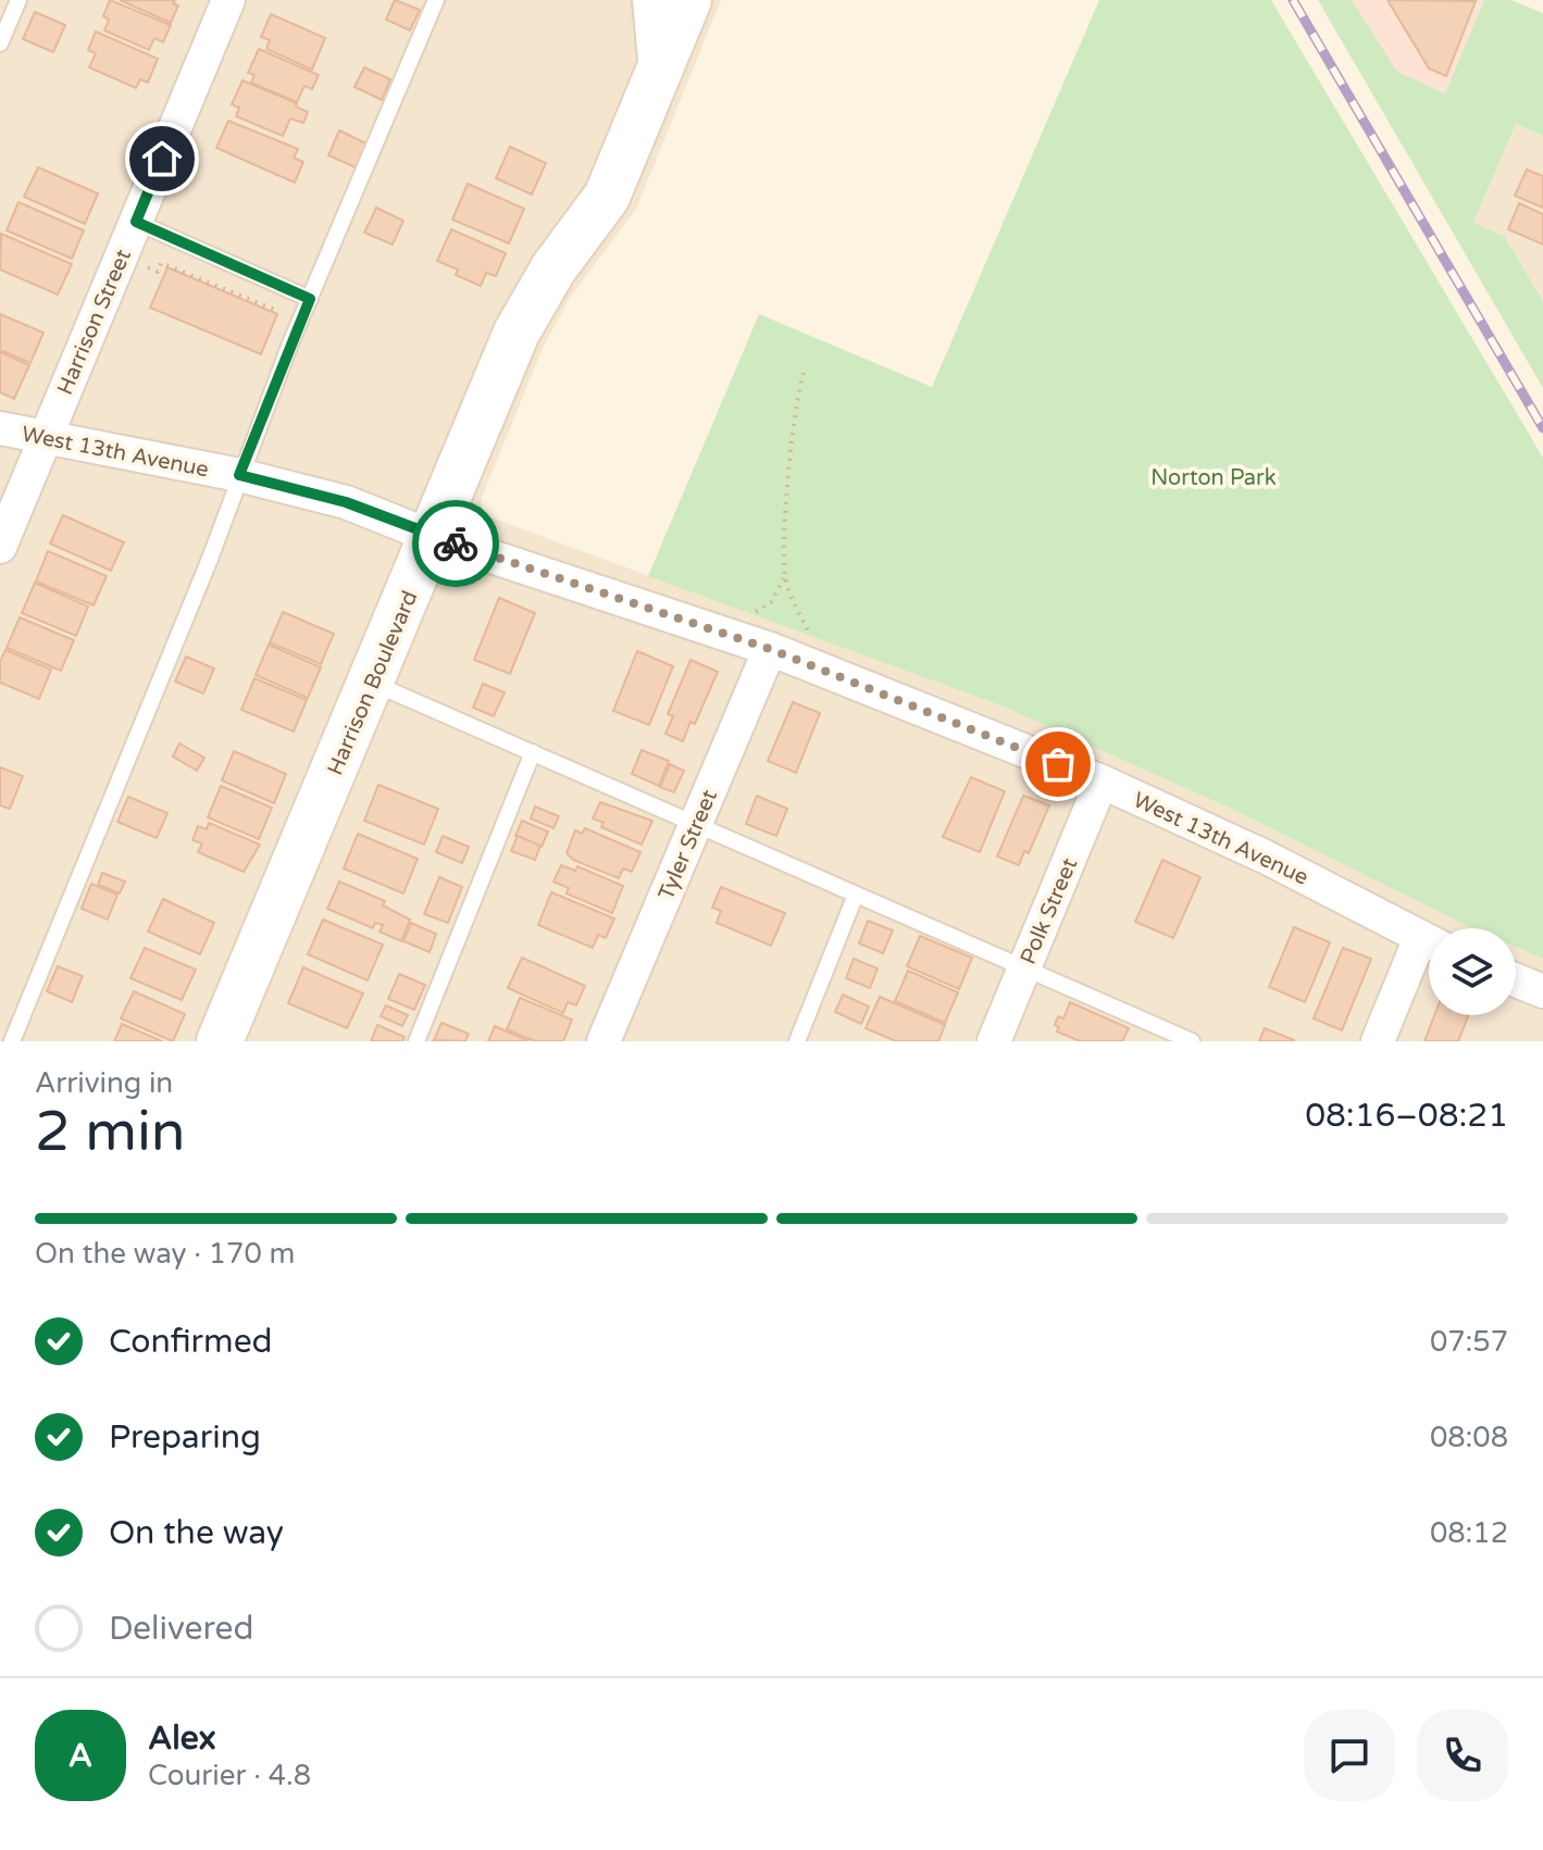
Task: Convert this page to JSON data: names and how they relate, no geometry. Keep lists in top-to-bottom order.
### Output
{
  "streets": {
    "street": [
      "Harrison Street",
      "West 13th Avenue",
      "Harrison Boulevard",
      "Tyler Street",
      "Polk Street"
    ]
  },
  "crossings": [
    ["Harrison Street", "West 13th Avenue"],
    ["West 13th Avenue", "Harrison Boulevard"],
    ["West 13th Avenue", "Tyler Street"],
    ["West 13th Avenue", "Polk Street"]
  ],
  "parks": ["Norton Park"],
  "page": {
    "heading": ["2 min", "Arriving in", "08:16–08:21"],
    "panel": ["Alex", "Courier · 4.8"],
    "bar": "On the way · 170 m",
    "list": [
      ["Confirmed", "07:57"],
      ["Preparing", "08:08"],
      ["On the way", "08:12"],
      "Delivered"
    ],
    "round": "A"
  }
}
